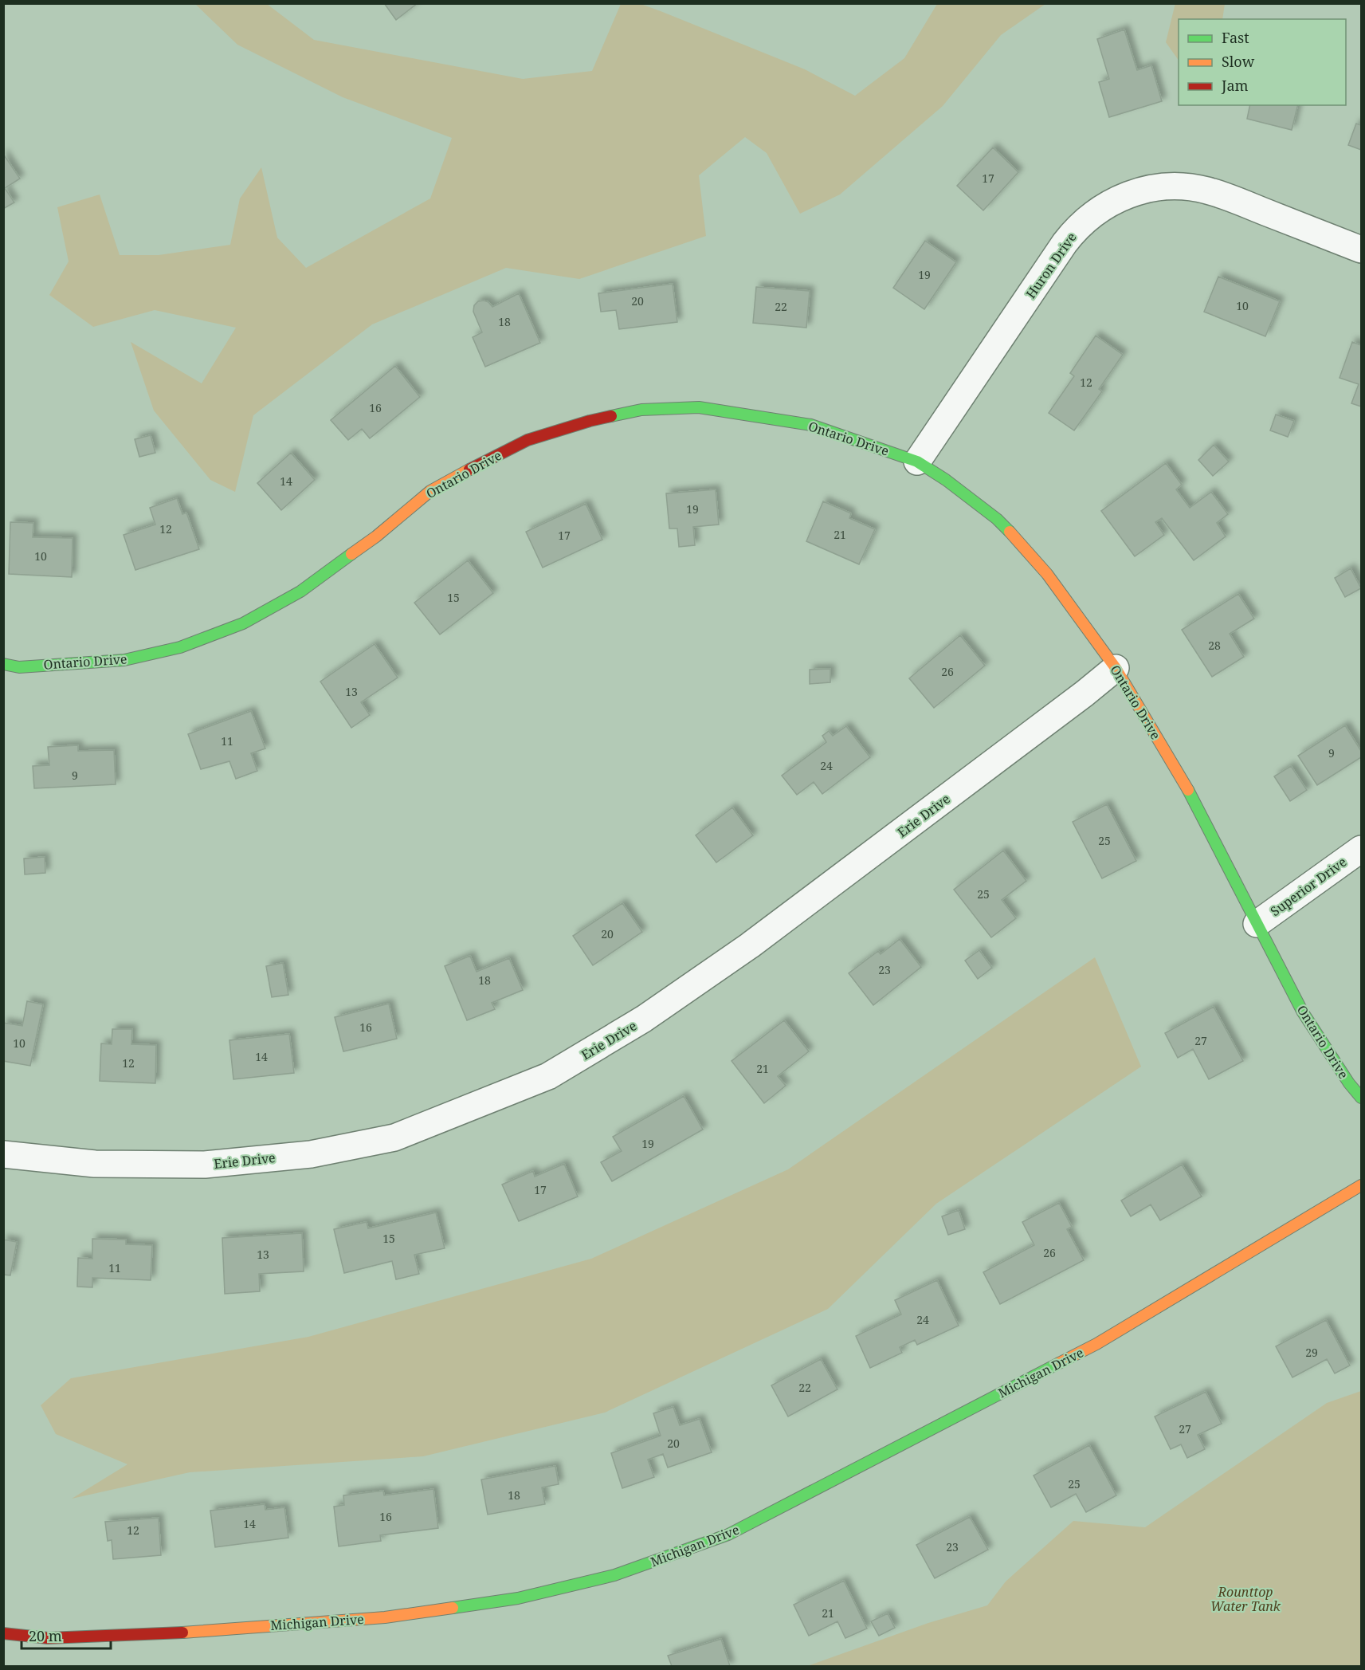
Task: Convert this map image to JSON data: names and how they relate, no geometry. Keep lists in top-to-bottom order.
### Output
{
  "streets": {
    "street": [
      "Huron Drive",
      "Ontario Drive",
      "Erie Drive",
      "Superior Drive",
      "Michigan Drive"
    ]
  },
  "crossings": [
    ["Huron Drive", "Ontario Drive"],
    ["Ontario Drive", "Erie Drive"],
    ["Ontario Drive", "Superior Drive"]
  ],
  "parks": ["Rounttop Water Tank"],
  "house_numbers": [
    "17",
    "19",
    "20",
    "10",
    "22",
    "18",
    "12",
    "16",
    "14",
    "19",
    "12",
    "21",
    "17",
    "10",
    "15",
    "28",
    "26",
    "13",
    "11",
    "9",
    "24",
    "9",
    "25",
    "25",
    "20",
    "23",
    "18",
    "16",
    "27",
    "10",
    "14",
    "12",
    "21",
    "19",
    "17",
    "15",
    "26",
    "13",
    "11",
    "24",
    "29",
    "22",
    "27",
    "20",
    "25",
    "18",
    "16",
    "14",
    "12",
    "23",
    "21"
  ],
  "legend": ["Fast", "Slow", "Jam"],
  "scale_bar": "20 m"
}
